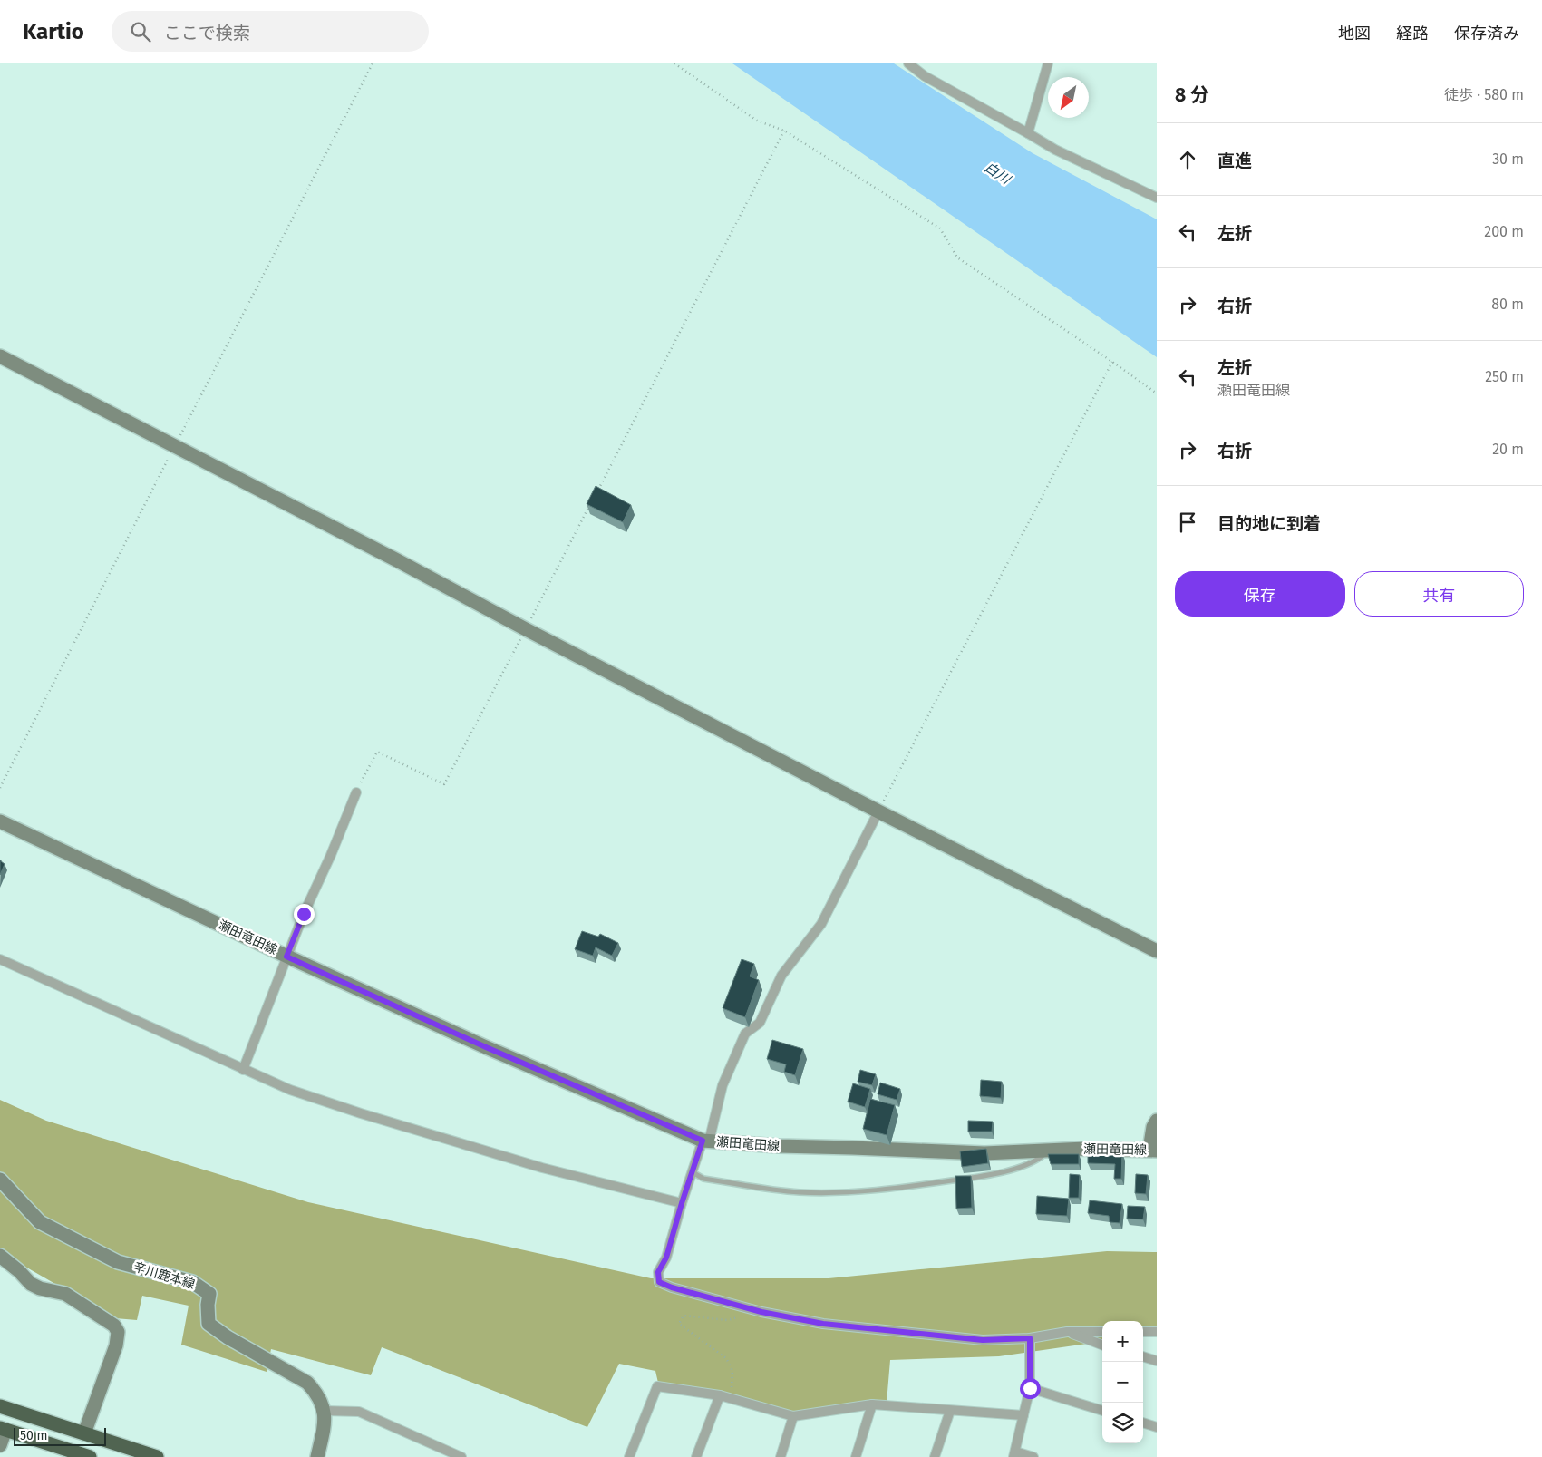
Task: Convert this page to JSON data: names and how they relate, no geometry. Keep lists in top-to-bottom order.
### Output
{
  "streets": {
    "main road": ["瀬田竜田線", "辛川鹿本線"]
  },
  "water": ["白川"],
  "scale_bar": "50 m",
  "north": "bottom left",
  "page": {
    "header": "Kartio",
    "search": "ここで検索",
    "nav": ["地図", "経路", "保存済み"],
    "heading": ["8 分", "徒歩 · 580 m"],
    "list": [
      ["直進", "30 m"],
      ["左折", "200 m"],
      ["右折", "80 m"],
      ["左折", "瀬田竜田線", "250 m"],
      ["右折", "20 m"],
      "目的地に到着"
    ],
    "buttons": ["保存", "共有"],
    "map_buttons": ["+", "−"],
    "scale": "50 m"
  }
}
